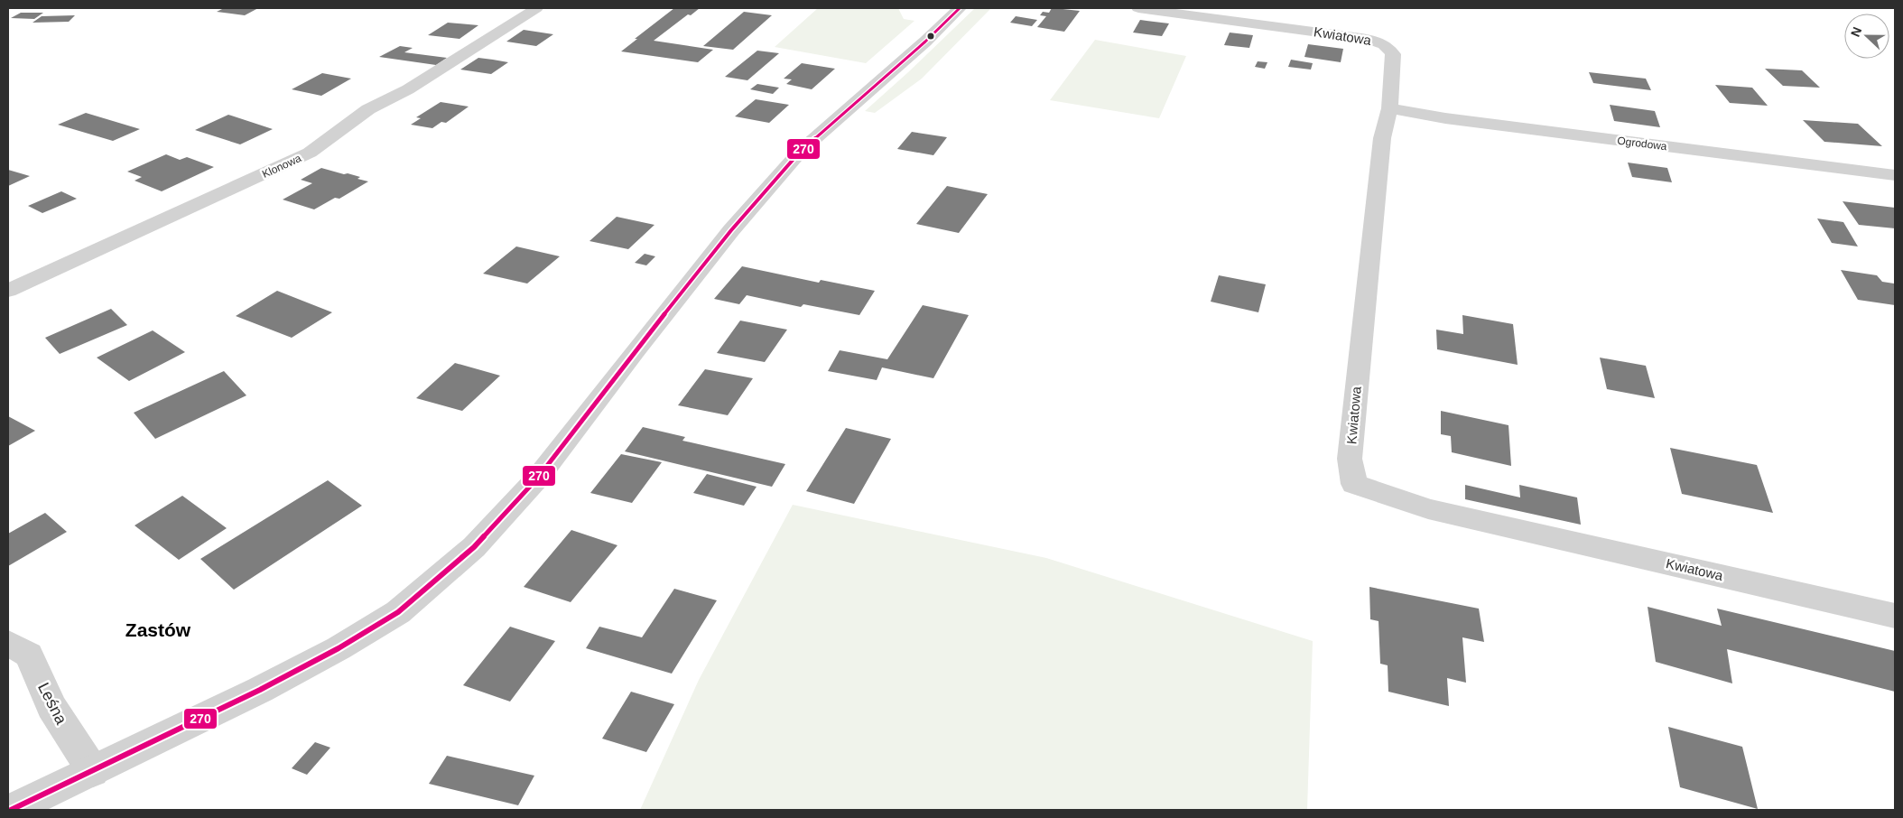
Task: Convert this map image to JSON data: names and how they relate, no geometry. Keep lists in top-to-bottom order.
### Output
{
  "streets": {
    "street": [
      "Kwiatowa",
      "Ogrodowa",
      "Klonowa",
      "Leśna"
    ]
  },
  "crossings": [
    ["Kwiatowa", "Ogrodowa"]
  ],
  "districts": ["Zastów"],
  "lines": ["transit line 270"],
  "north": "left"
}
